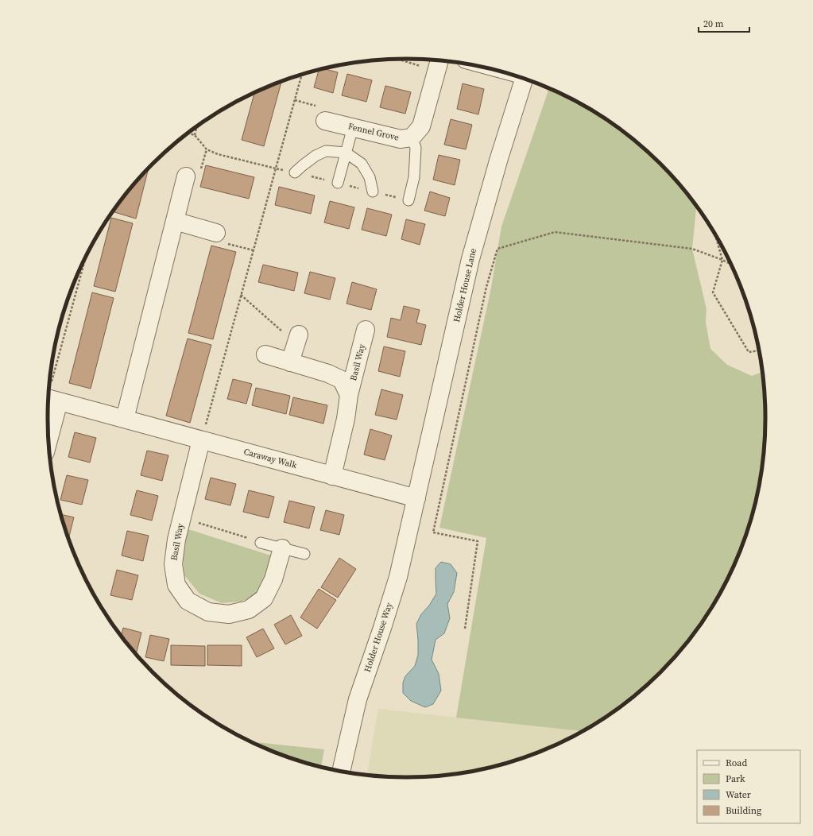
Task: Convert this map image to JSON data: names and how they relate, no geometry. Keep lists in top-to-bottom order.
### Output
{
  "streets": {
    "street": [
      "Fennel Grove",
      "Holder House Lane",
      "Basil Way",
      "Caraway Walk",
      "Holder House Way"
    ]
  },
  "crossings": [
    ["Holder House Lane", "Caraway Walk"],
    ["Holder House Lane", "Holder House Way"],
    ["Basil Way", "Caraway Walk"],
    ["Caraway Walk", "Holder House Way"]
  ],
  "legend": [
    "Road",
    "Park",
    "Water",
    "Building"
  ],
  "scale_bar": "20 m"
}
